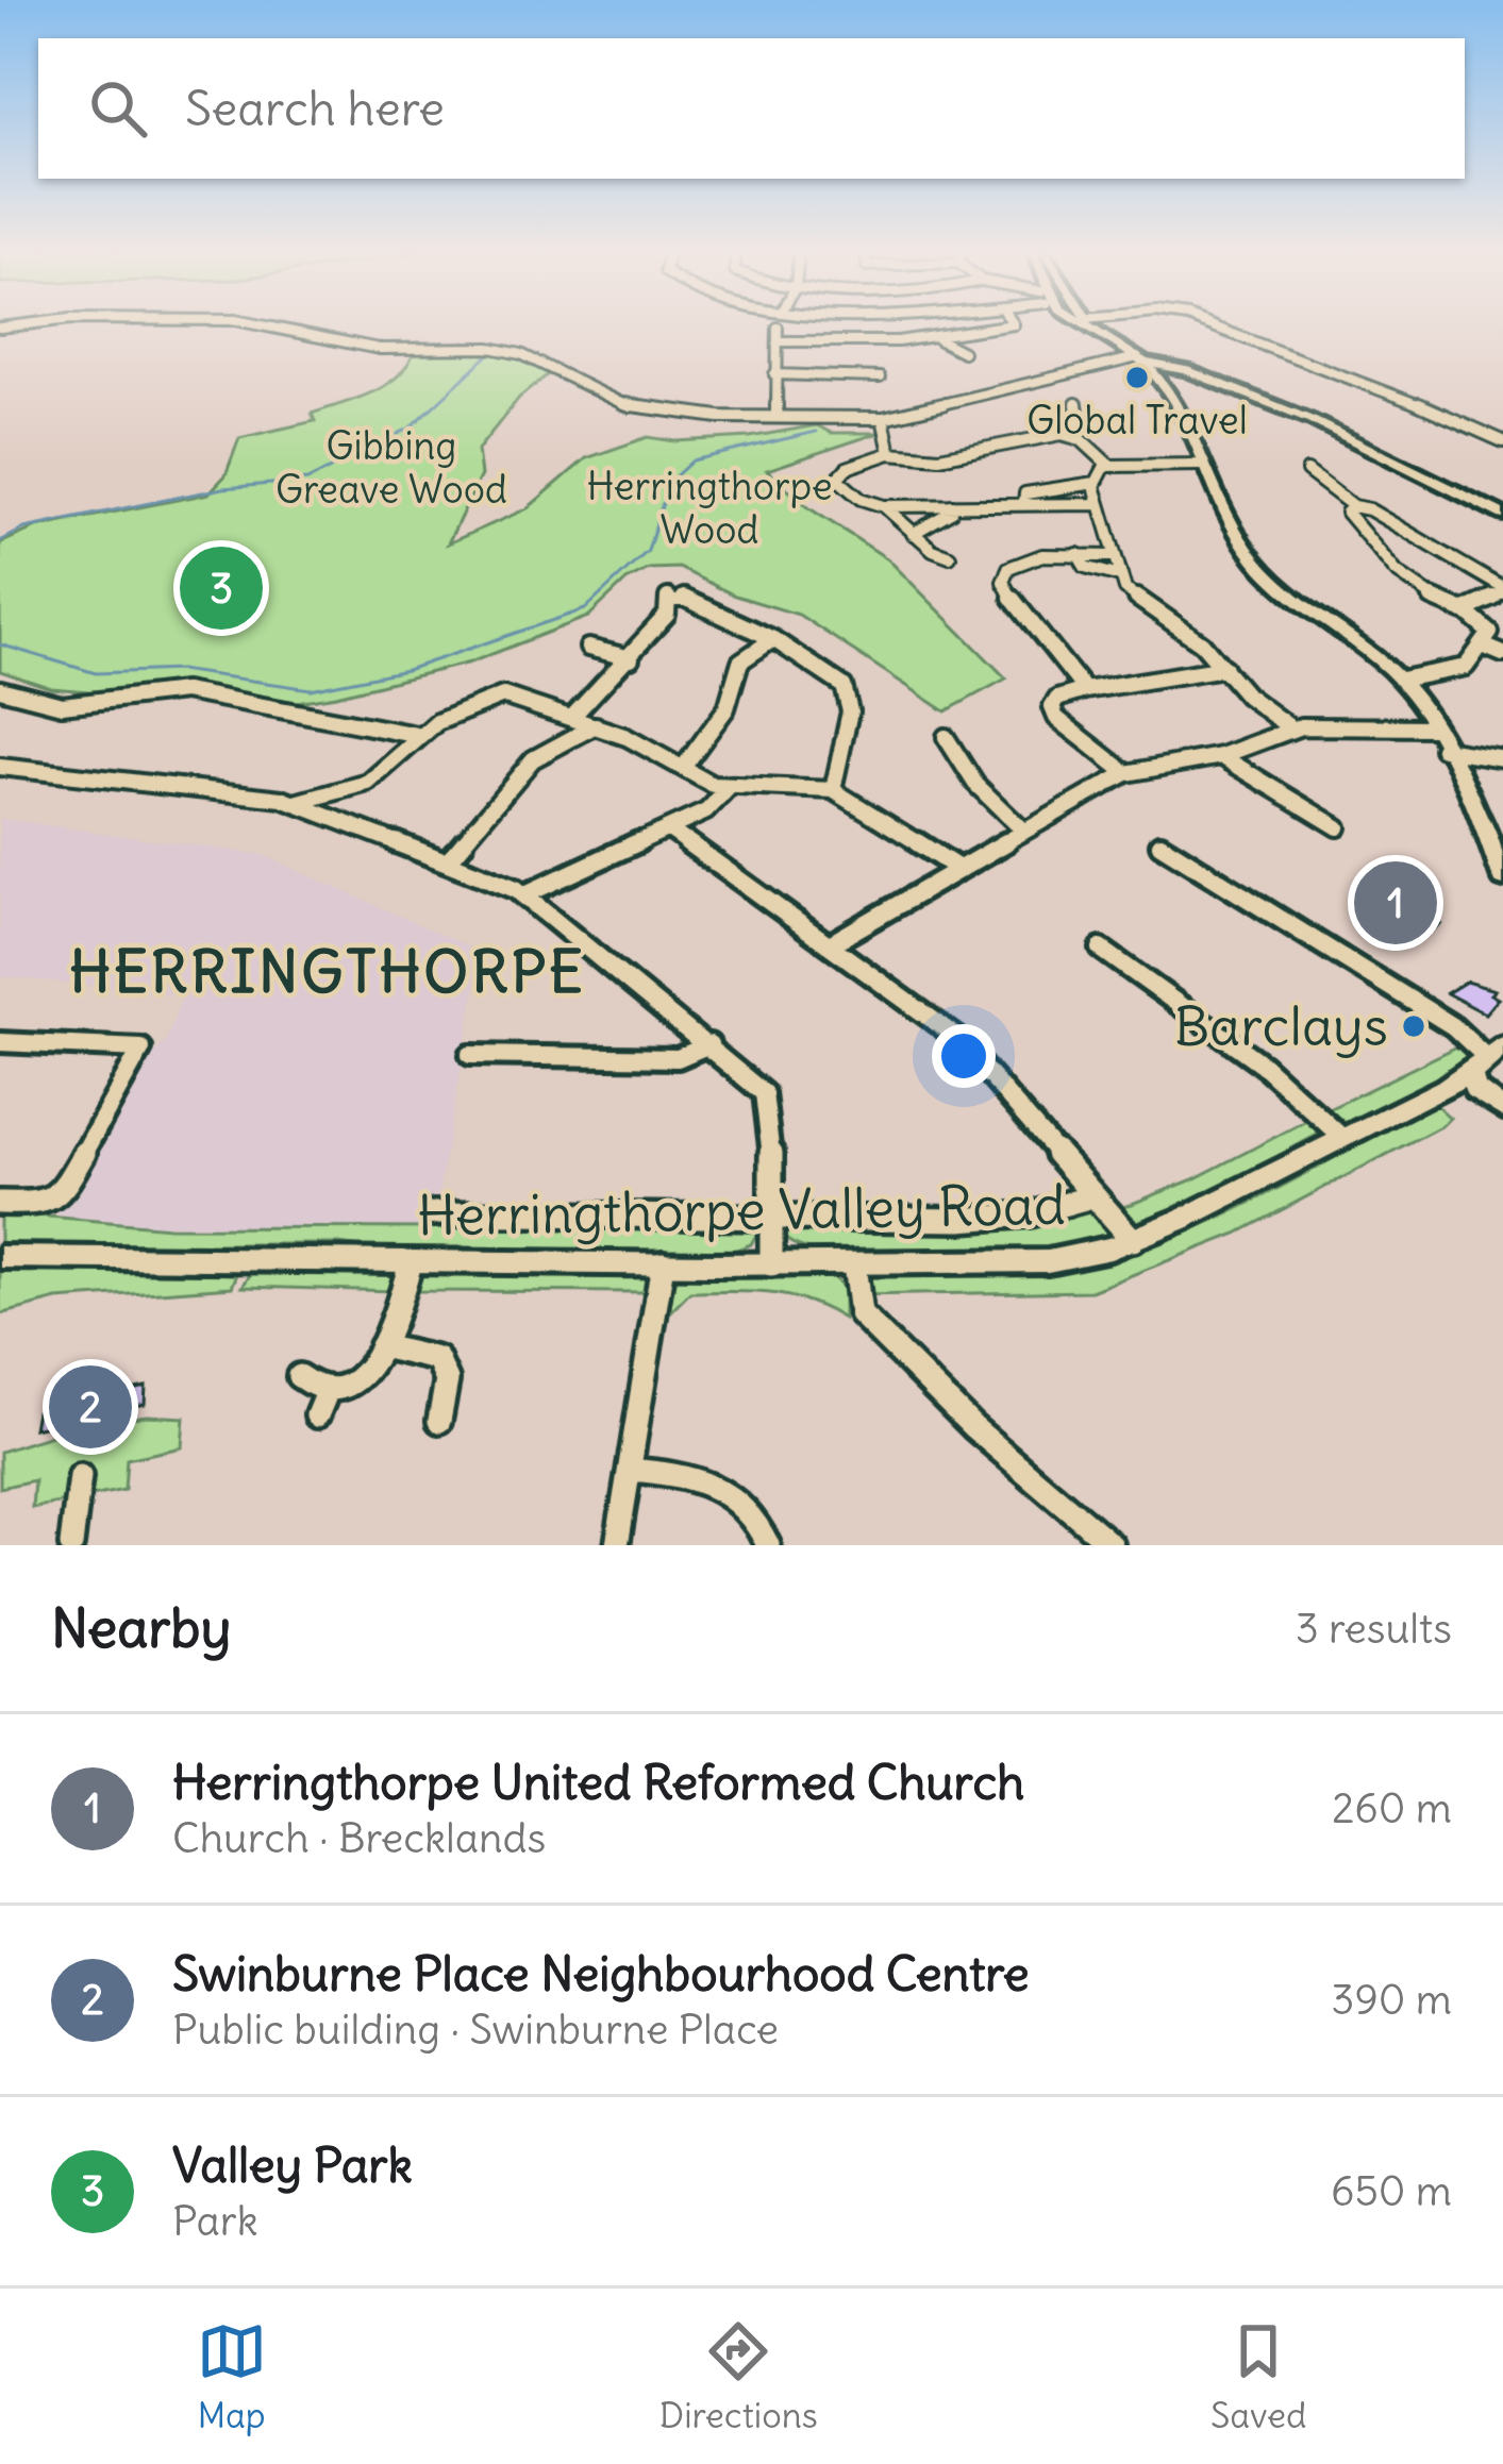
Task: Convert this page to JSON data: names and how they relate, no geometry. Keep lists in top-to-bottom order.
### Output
{
  "streets": {
    "main road": ["Herringthorpe Valley Road"]
  },
  "districts": ["HERRINGTHORPE"],
  "parks": ["Gibbing Greave Wood", "Herringthorpe Wood"],
  "places": ["Global Travel", "Barclays"],
  "page": {
    "search": "Search here",
    "pins": ["3", "1", "2"],
    "heading": ["Nearby", "3 results"],
    "list": [
      {
        "mark": "1",
        "name": "Herringthorpe United Reformed Church",
        "note": "Church · Brecklands",
        "value": "260 m"
      },
      {
        "mark": "2",
        "name": "Swinburne Place Neighbourhood Centre",
        "note": "Public building · Swinburne Place",
        "value": "390 m"
      },
      {
        "mark": "3",
        "name": "Valley Park",
        "note": "Park",
        "value": "650 m"
      }
    ],
    "nav": ["Map", "Directions", "Saved"]
  }
}
